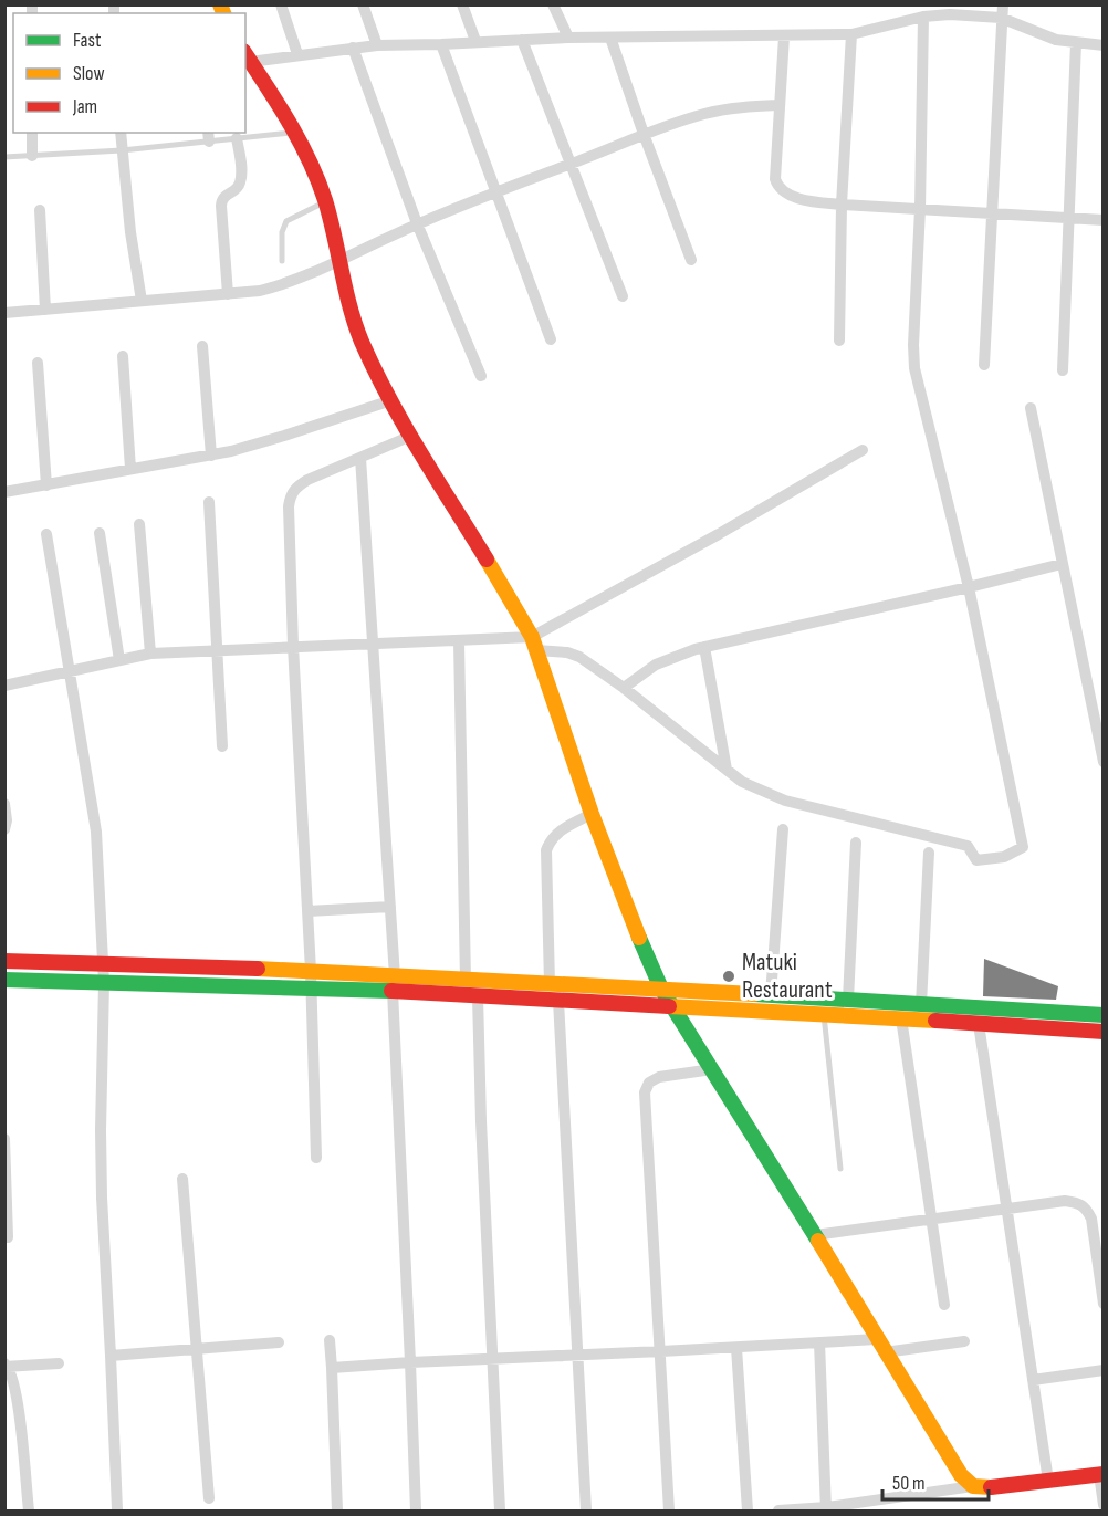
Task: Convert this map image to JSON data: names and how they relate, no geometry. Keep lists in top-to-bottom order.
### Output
{
  "places": ["Matuki Restaurant"],
  "legend": ["Fast", "Slow", "Jam"],
  "scale_bar": "50 m"
}
